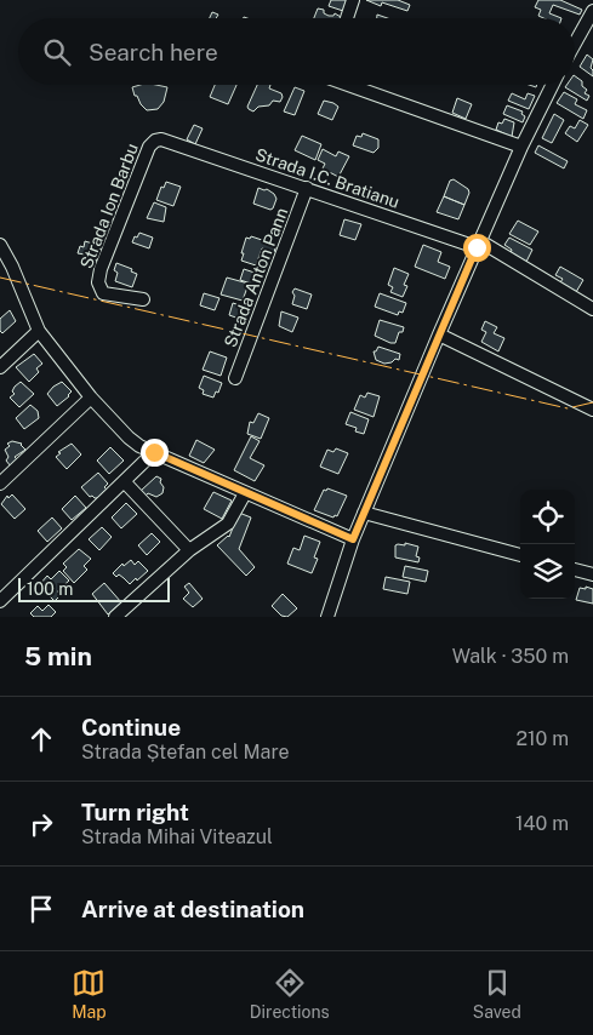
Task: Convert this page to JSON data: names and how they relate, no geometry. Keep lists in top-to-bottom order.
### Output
{
  "streets": {
    "street": ["Strada I.C. Bratianu", "Strada Ion Barbu", "Strada Anton Pann"]
  },
  "crossings": [
    ["Strada I.C. Bratianu", "Strada Ion Barbu"],
    ["Strada I.C. Bratianu", "Strada Anton Pann"]
  ],
  "scale_bar": "100 m",
  "page": {
    "search": "Search here",
    "scale": "100 m",
    "heading": ["5 min", "Walk · 350 m"],
    "list": [
      ["Continue", "Strada Ștefan cel Mare", "210 m"],
      ["Turn right", "Strada Mihai Viteazul", "140 m"],
      "Arrive at destination"
    ],
    "nav": ["Map", "Directions", "Saved"]
  }
}
